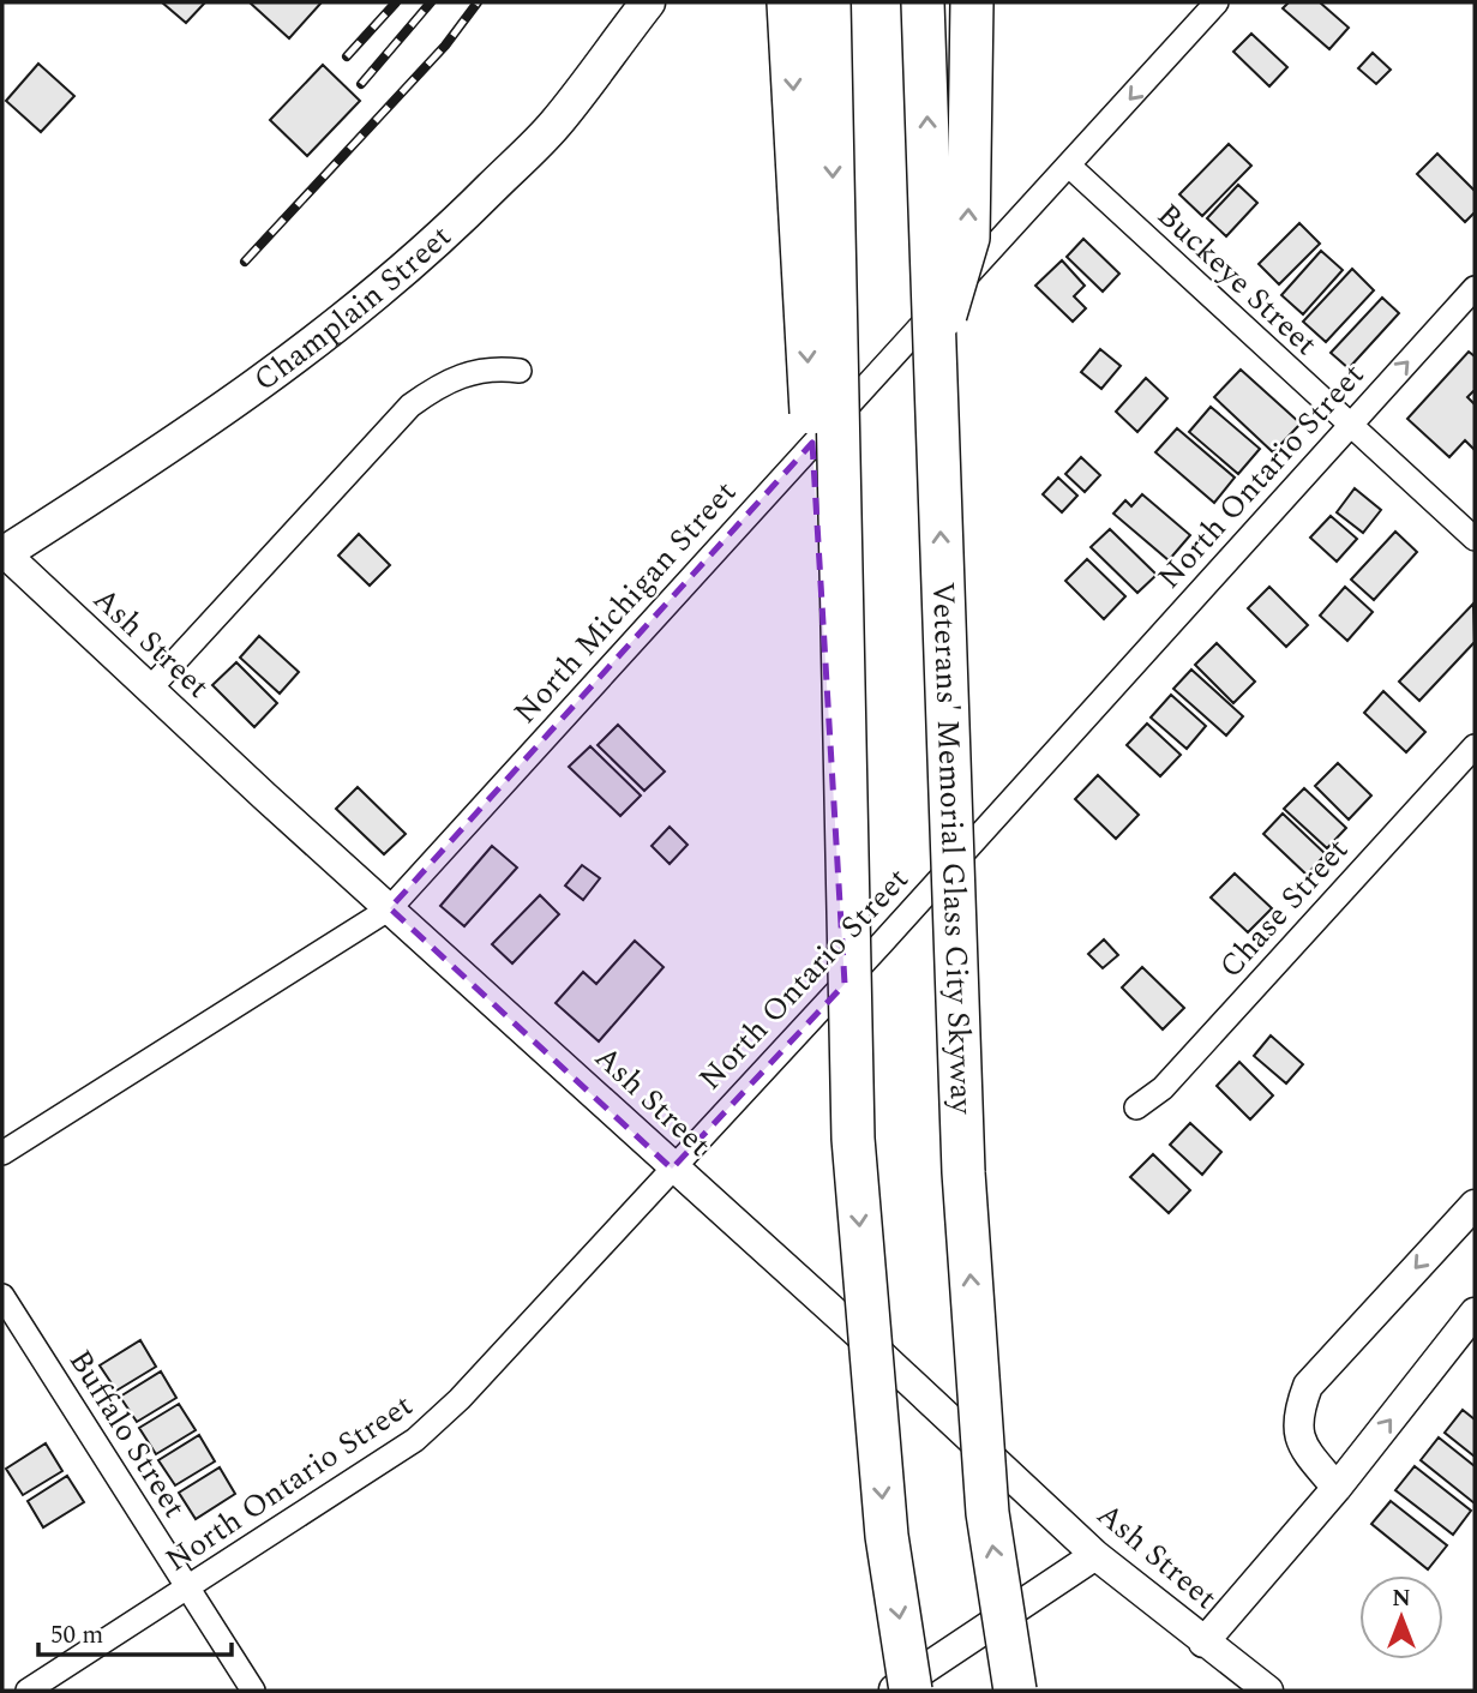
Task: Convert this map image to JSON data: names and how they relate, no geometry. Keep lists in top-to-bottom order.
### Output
{
  "streets": {
    "highway": ["Veterans' Memorial Glass City Skyway"],
    "main road": ["Champlain Street"],
    "street": [
      "Buckeye Street",
      "North Ontario Street",
      "North Michigan Street",
      "Ash Street",
      "Chase Street",
      "Buffalo Street"
    ]
  },
  "crossings": [
    ["Buckeye Street", "North Ontario Street"],
    ["Buckeye Street", "North Michigan Street"],
    ["Champlain Street", "Ash Street"],
    ["North Ontario Street", "Ash Street"],
    ["North Ontario Street", "Buffalo Street"],
    ["North Michigan Street", "Ash Street"]
  ],
  "scale_bar": "50 m",
  "north": "top"
}
